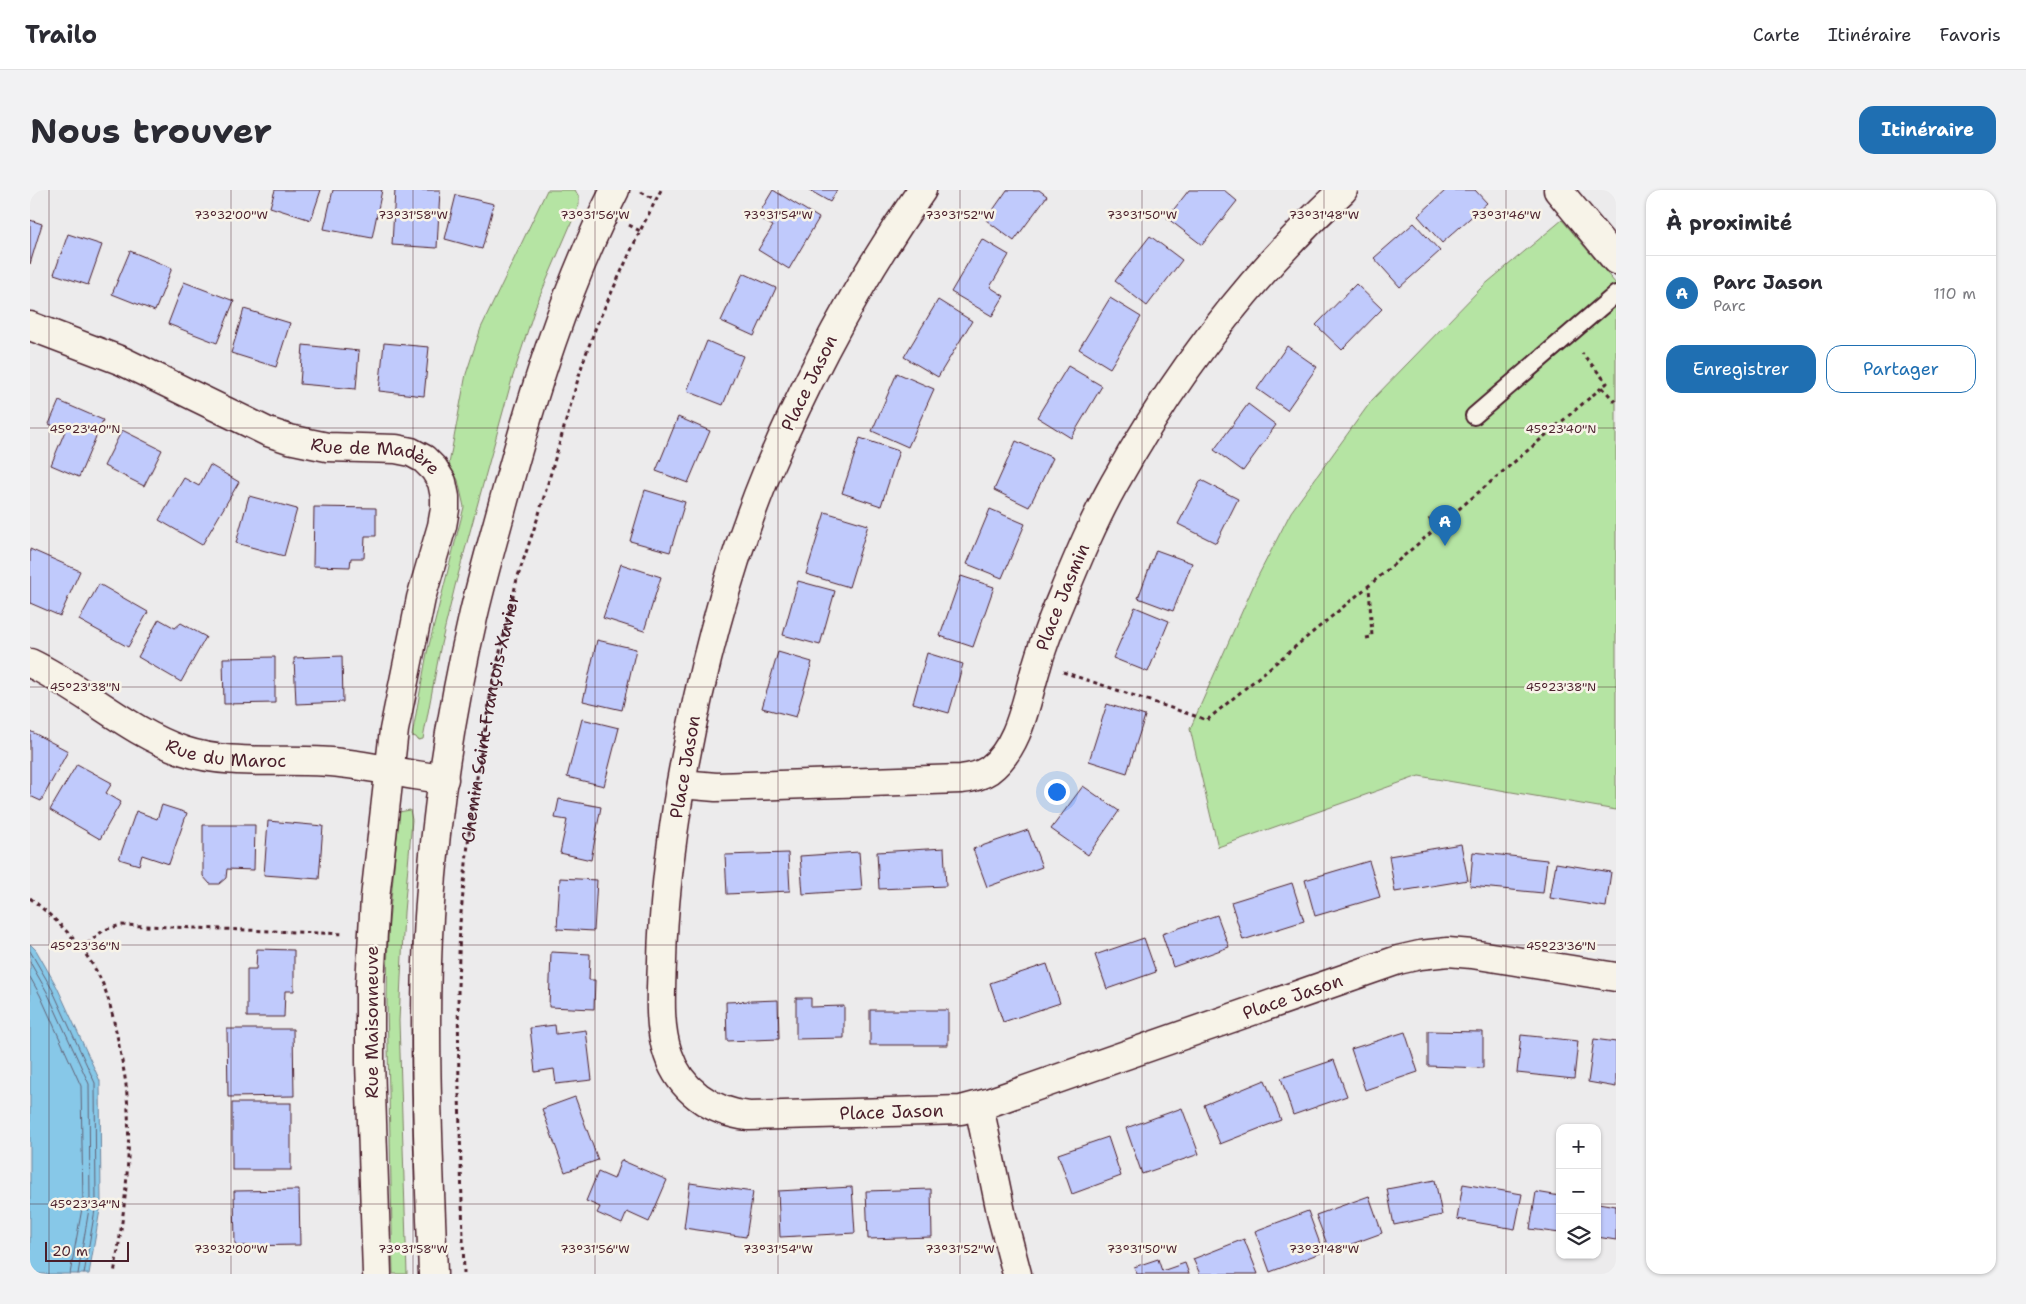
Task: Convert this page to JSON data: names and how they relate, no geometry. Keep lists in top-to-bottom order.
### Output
{
  "streets": {
    "street": [
      "Place Jason",
      "Rue de Madère",
      "Place Jasmin",
      "Chemin Saint-François-Xavier",
      "Rue du Maroc",
      "Rue Maisonneuve"
    ]
  },
  "crossings": [
    ["Place Jason", "Place Jasmin"],
    ["Rue de Madère", "Rue du Maroc"],
    ["Rue de Madère", "Rue Maisonneuve"],
    ["Chemin Saint-François-Xavier", "Rue du Maroc"],
    ["Rue du Maroc", "Rue Maisonneuve"]
  ],
  "scale_bar": "20 m",
  "page": {
    "header": "Trailo",
    "nav": ["Carte", "Itinéraire", "Favoris"],
    "buttons": [
      "Itinéraire",
      ["Enregistrer", "Partager"]
    ],
    "title": "Nous trouver",
    "heading": "À proximité",
    "list": [
      {
        "mark": "A",
        "name": "Parc Jason",
        "note": "Parc",
        "value": "110 m"
      }
    ],
    "pins": "A",
    "map_buttons": ["+", "−"],
    "scale": "20 m"
  },
  "coordinates": [
    "73°32'00\"W",
    "73°31'58\"W",
    "73°31'56\"W",
    "73°31'54\"W",
    "73°31'52\"W",
    "73°31'50\"W",
    "73°31'48\"W",
    "73°31'46\"W",
    "45°23'40\"N",
    "45°23'38\"N",
    "45°23'36\"N",
    "45°23'34\"N"
  ]
}
